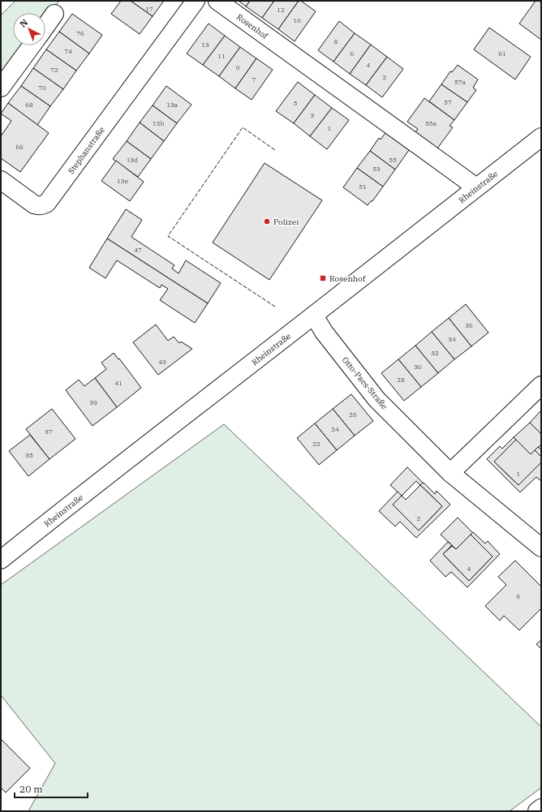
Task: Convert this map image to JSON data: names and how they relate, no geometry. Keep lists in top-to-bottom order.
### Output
{
  "streets": {
    "street": [
      "Rosenhof",
      "Stephanstraße",
      "Rheinstraße",
      "Otto-Paes-Straße"
    ]
  },
  "crossings": [
    ["Rosenhof", "Rheinstraße"],
    ["Rheinstraße", "Otto-Paes-Straße"]
  ],
  "places": {
    "other": ["Polizei"],
    "transit": ["Rosenhof"]
  },
  "house_numbers": [
    "17",
    "12",
    "10",
    "76",
    "8",
    "13",
    "74",
    "6",
    "61",
    "11",
    "4",
    "9",
    "72",
    "2",
    "7",
    "57a",
    "70",
    "57",
    "5",
    "68",
    "13a",
    "3",
    "13b",
    "55a",
    "1",
    "66",
    "13d",
    "55",
    "53",
    "13e",
    "51",
    "47",
    "36",
    "34",
    "32",
    "43",
    "30",
    "28",
    "41",
    "39",
    "26",
    "24",
    "37",
    "22",
    "35",
    "1",
    "2",
    "4",
    "6"
  ],
  "scale_bar": "20 m",
  "north": "top left"
}
